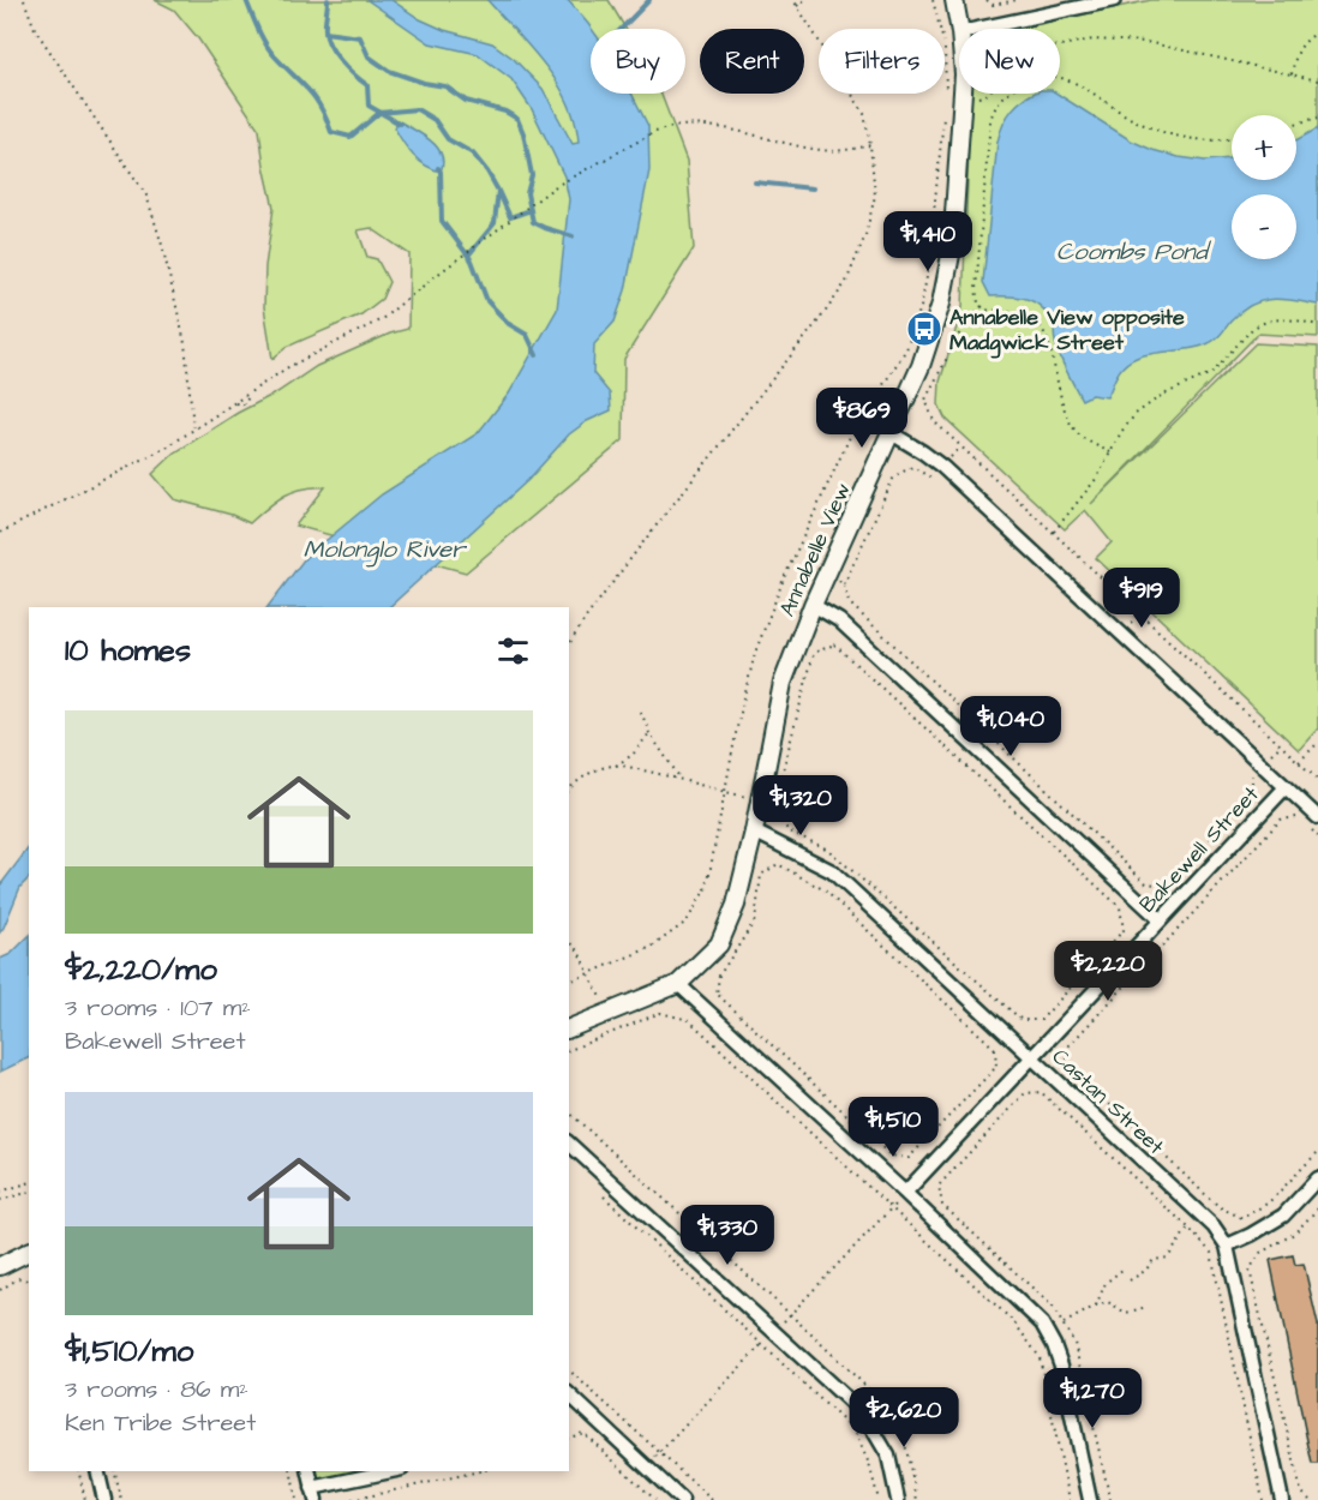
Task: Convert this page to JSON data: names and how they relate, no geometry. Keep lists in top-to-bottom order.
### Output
{
  "streets": {
    "street": ["Annabelle View", "Bakewell Street", "Castan Street"]
  },
  "crossings": [
    ["Annabelle View", "Castan Street"],
    ["Bakewell Street", "Castan Street"]
  ],
  "water": ["Coombs Pond", "Molonglo River"],
  "places": {
    "bus stop": ["Annabelle View opposite Madgwick Street"]
  },
  "page": {
    "chip": [
      "Buy",
      "Rent",
      "Filters",
      "New"
    ],
    "map_buttons": ["+", "−"],
    "price": [
      "$1,410",
      "$869",
      "$919",
      "$1,040",
      "$1,320",
      "$2,220",
      "$1,510",
      "$1,330",
      "$1,270",
      "$2,620"
    ],
    "heading": "10 homes",
    "list": [
      {
        "name": "$2,220/mo",
        "note": "3 rooms · 107 m² · Bakewell Street"
      },
      {
        "name": "$1,510/mo",
        "note": "3 rooms · 86 m² · Ken Tribe Street"
      }
    ]
  }
}
